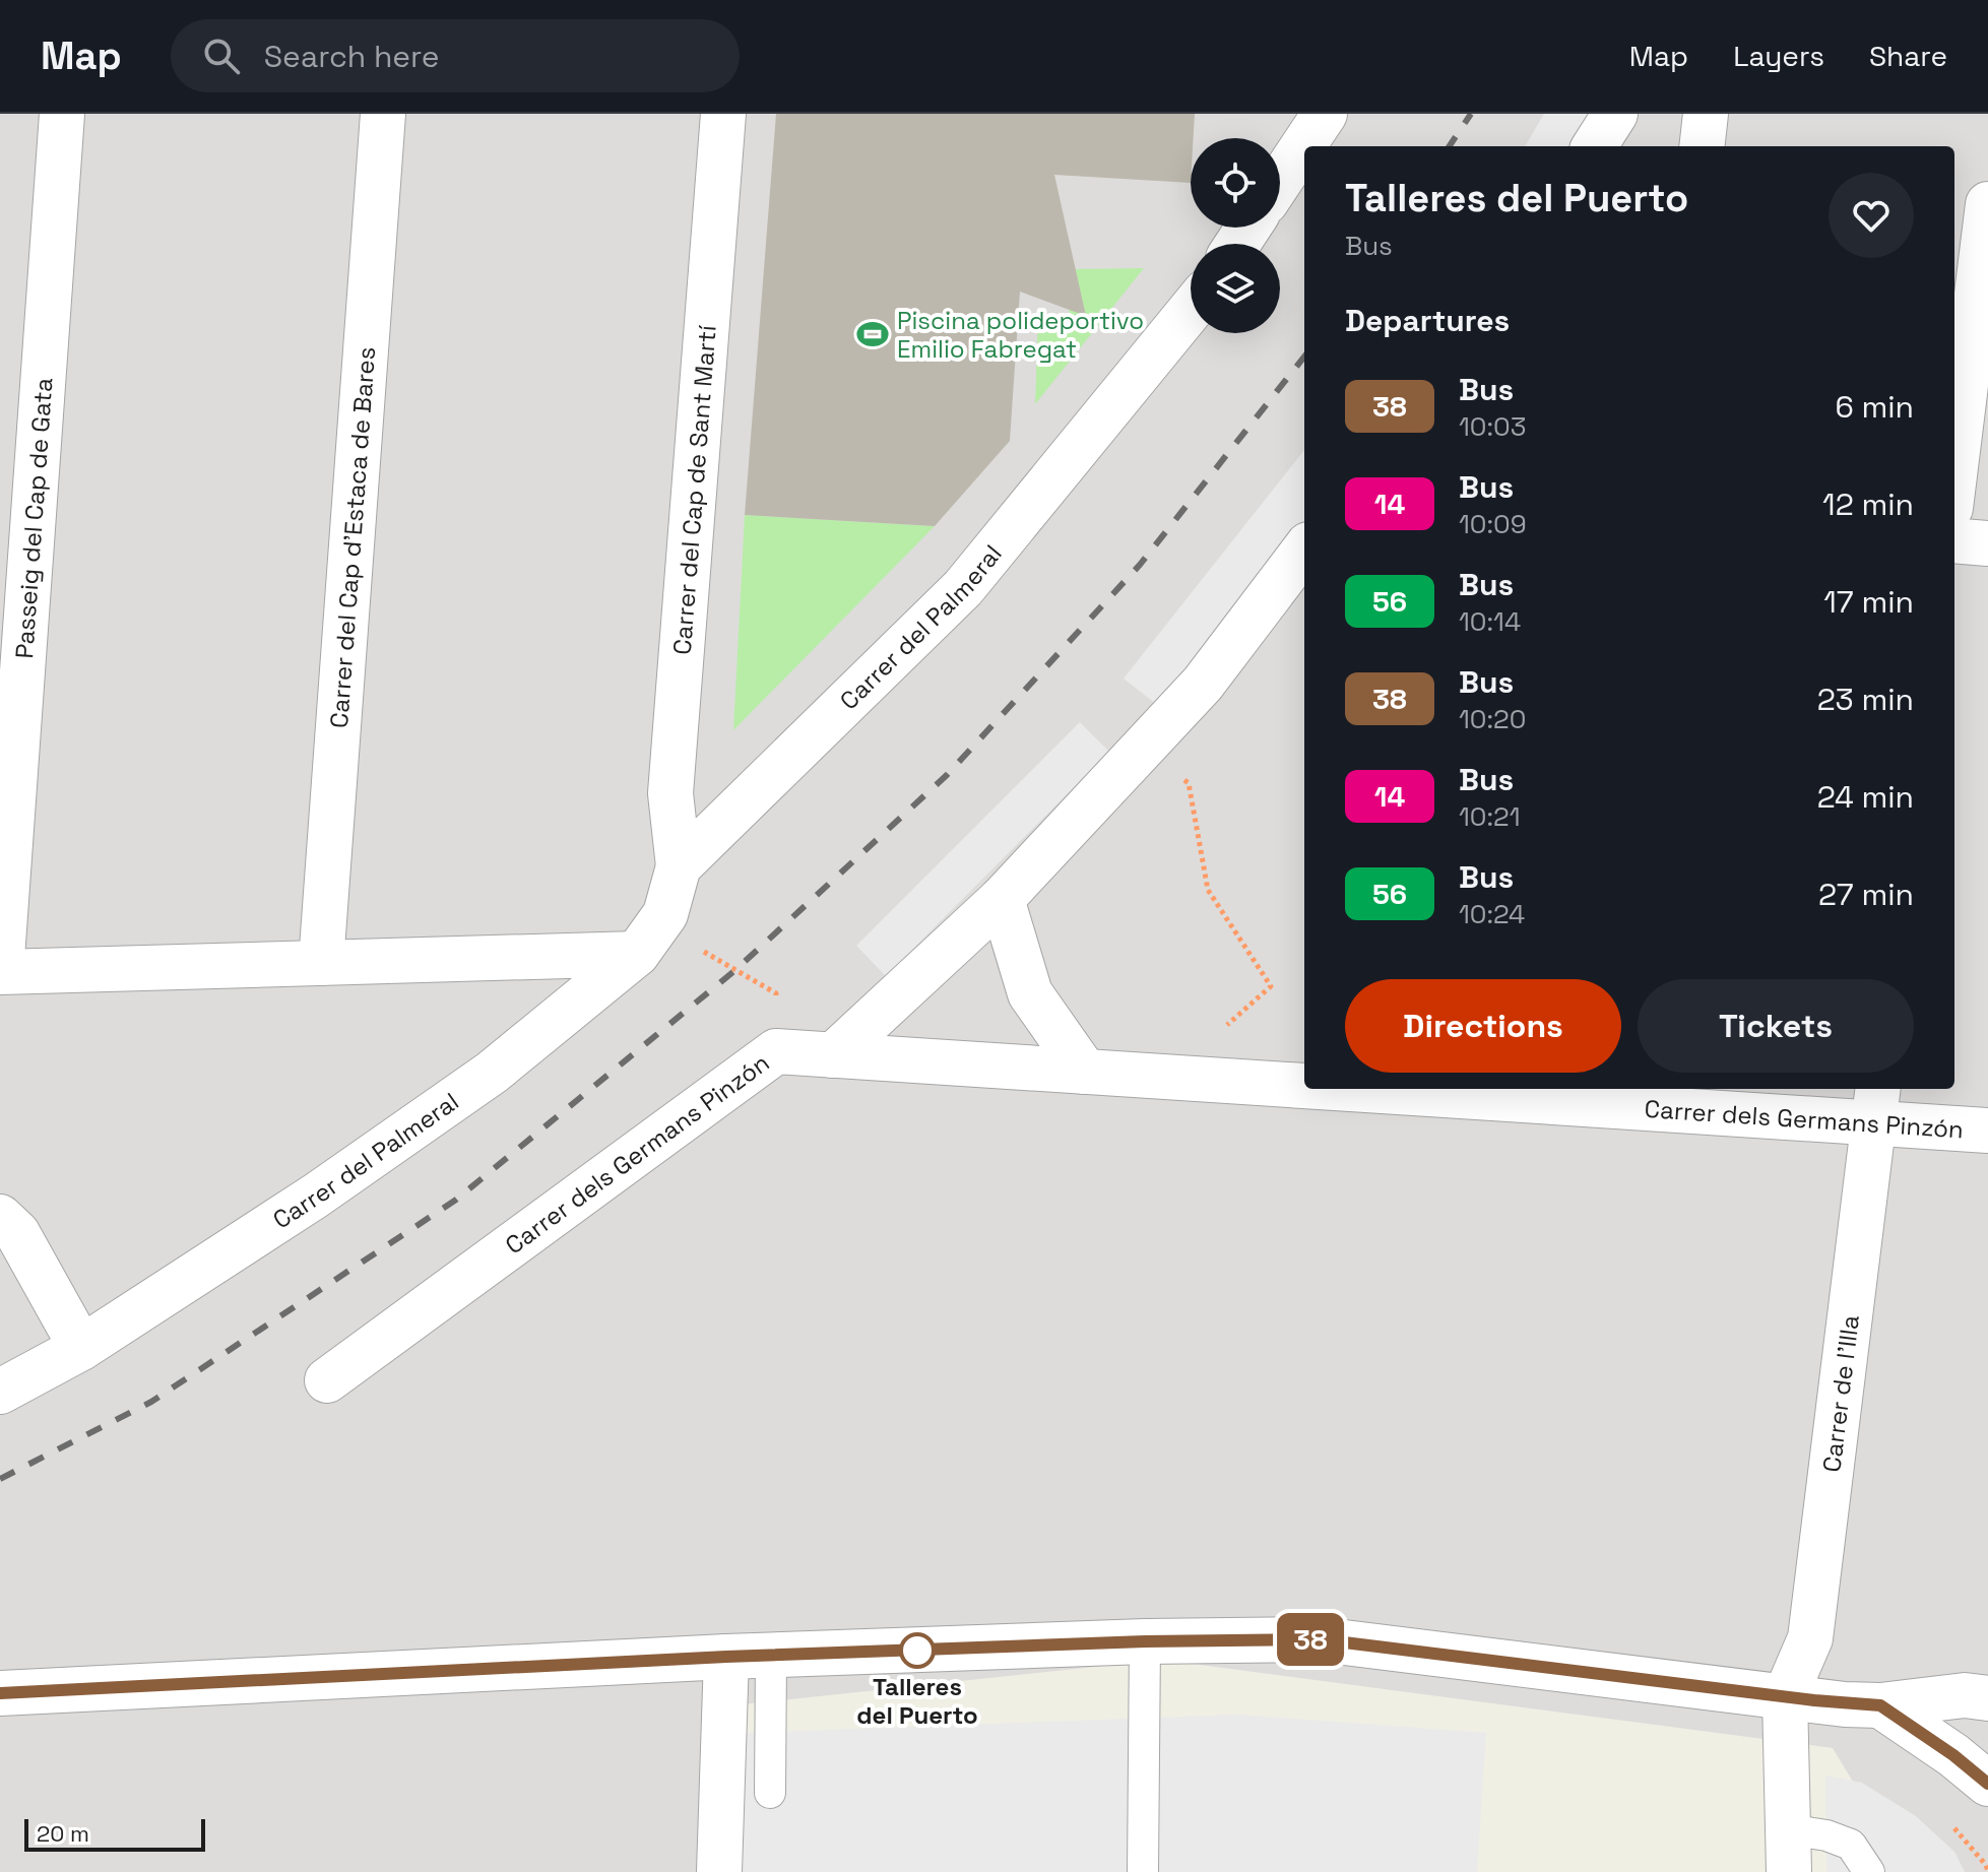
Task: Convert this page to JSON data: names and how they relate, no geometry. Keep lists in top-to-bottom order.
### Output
{
  "streets": {
    "street": [
      "Carrer del Cap de Sant Martí",
      "Passeig del Cap de Gata",
      "Carrer del Cap d'Estaca de Bares",
      "Carrer del Palmeral",
      "Carrer dels Germans Pinzón",
      "Carrer de l'Illa"
    ]
  },
  "crossings": [
    ["Carrer del Cap de Sant Martí", "Carrer del Palmeral"],
    ["Carrer dels Germans Pinzón", "Carrer de l'Illa"]
  ],
  "places": {
    "sports": ["Piscina polideportivo Emilio Fabregat"],
    "other": ["Talleres del Puerto"]
  },
  "lines": ["bus line 38"],
  "scale_bar": "20 m",
  "page": {
    "header": "Map",
    "search": "Search here",
    "nav": ["Map", "Layers", "Share"],
    "on_map": "38",
    "heading": [
      ["Talleres del Puerto", "Bus"],
      "Departures"
    ],
    "list": [
      {
        "mark": "38",
        "name": "Bus",
        "note": "10:03",
        "value": "6 min"
      },
      {
        "mark": "14",
        "name": "Bus",
        "note": "10:09",
        "value": "12 min"
      },
      {
        "mark": "56",
        "name": "Bus",
        "note": "10:14",
        "value": "17 min"
      },
      {
        "mark": "38",
        "name": "Bus",
        "note": "10:20",
        "value": "23 min"
      },
      {
        "mark": "14",
        "name": "Bus",
        "note": "10:21",
        "value": "24 min"
      },
      {
        "mark": "56",
        "name": "Bus",
        "note": "10:24",
        "value": "27 min"
      }
    ],
    "buttons": ["Directions", "Tickets"],
    "scale": "20 m"
  }
}
